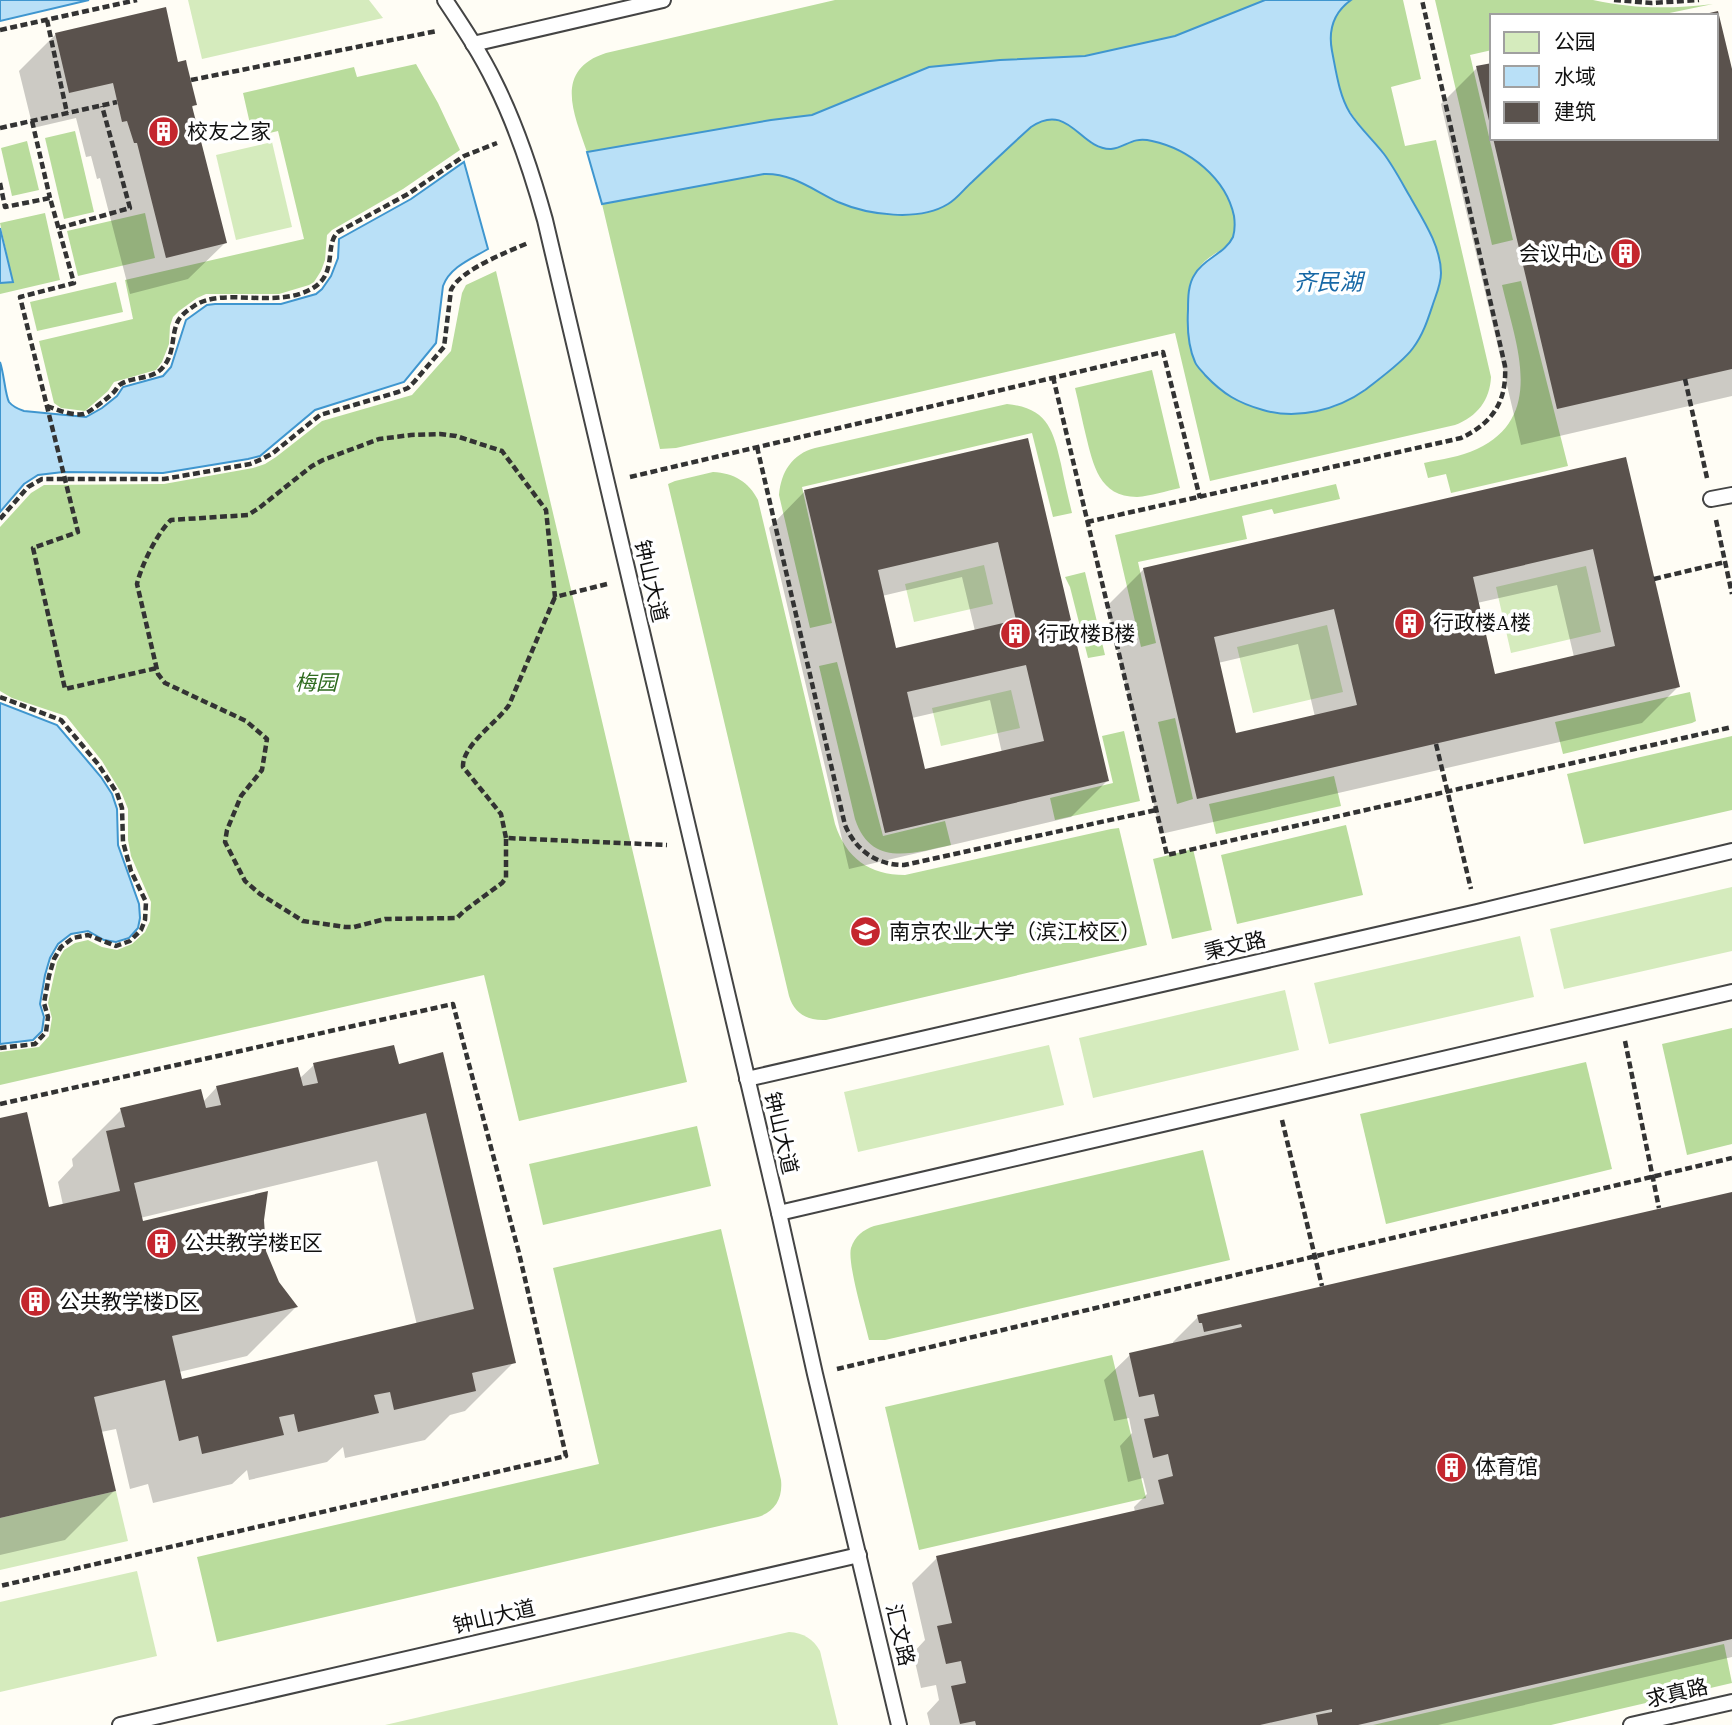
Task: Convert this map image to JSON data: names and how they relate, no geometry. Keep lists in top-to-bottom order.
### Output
{
  "streets": {
    "lane": [
      "钟山大道",
      "秉文路",
      "汇文路",
      "求真路"
    ]
  },
  "crossings": [
    ["钟山大道", "秉文路"],
    ["钟山大道", "汇文路"]
  ],
  "water": ["齐民湖"],
  "parks": ["梅园"],
  "places": {
    "building": [
      "校友之家",
      "会议中心",
      "行政楼A楼",
      "行政楼B楼",
      "公共教学楼E区",
      "公共教学楼D区",
      "体育馆"
    ],
    "school or university": ["南京农业大学（滨江校区）"]
  },
  "legend": ["公园", "水域", "建筑"]
}
